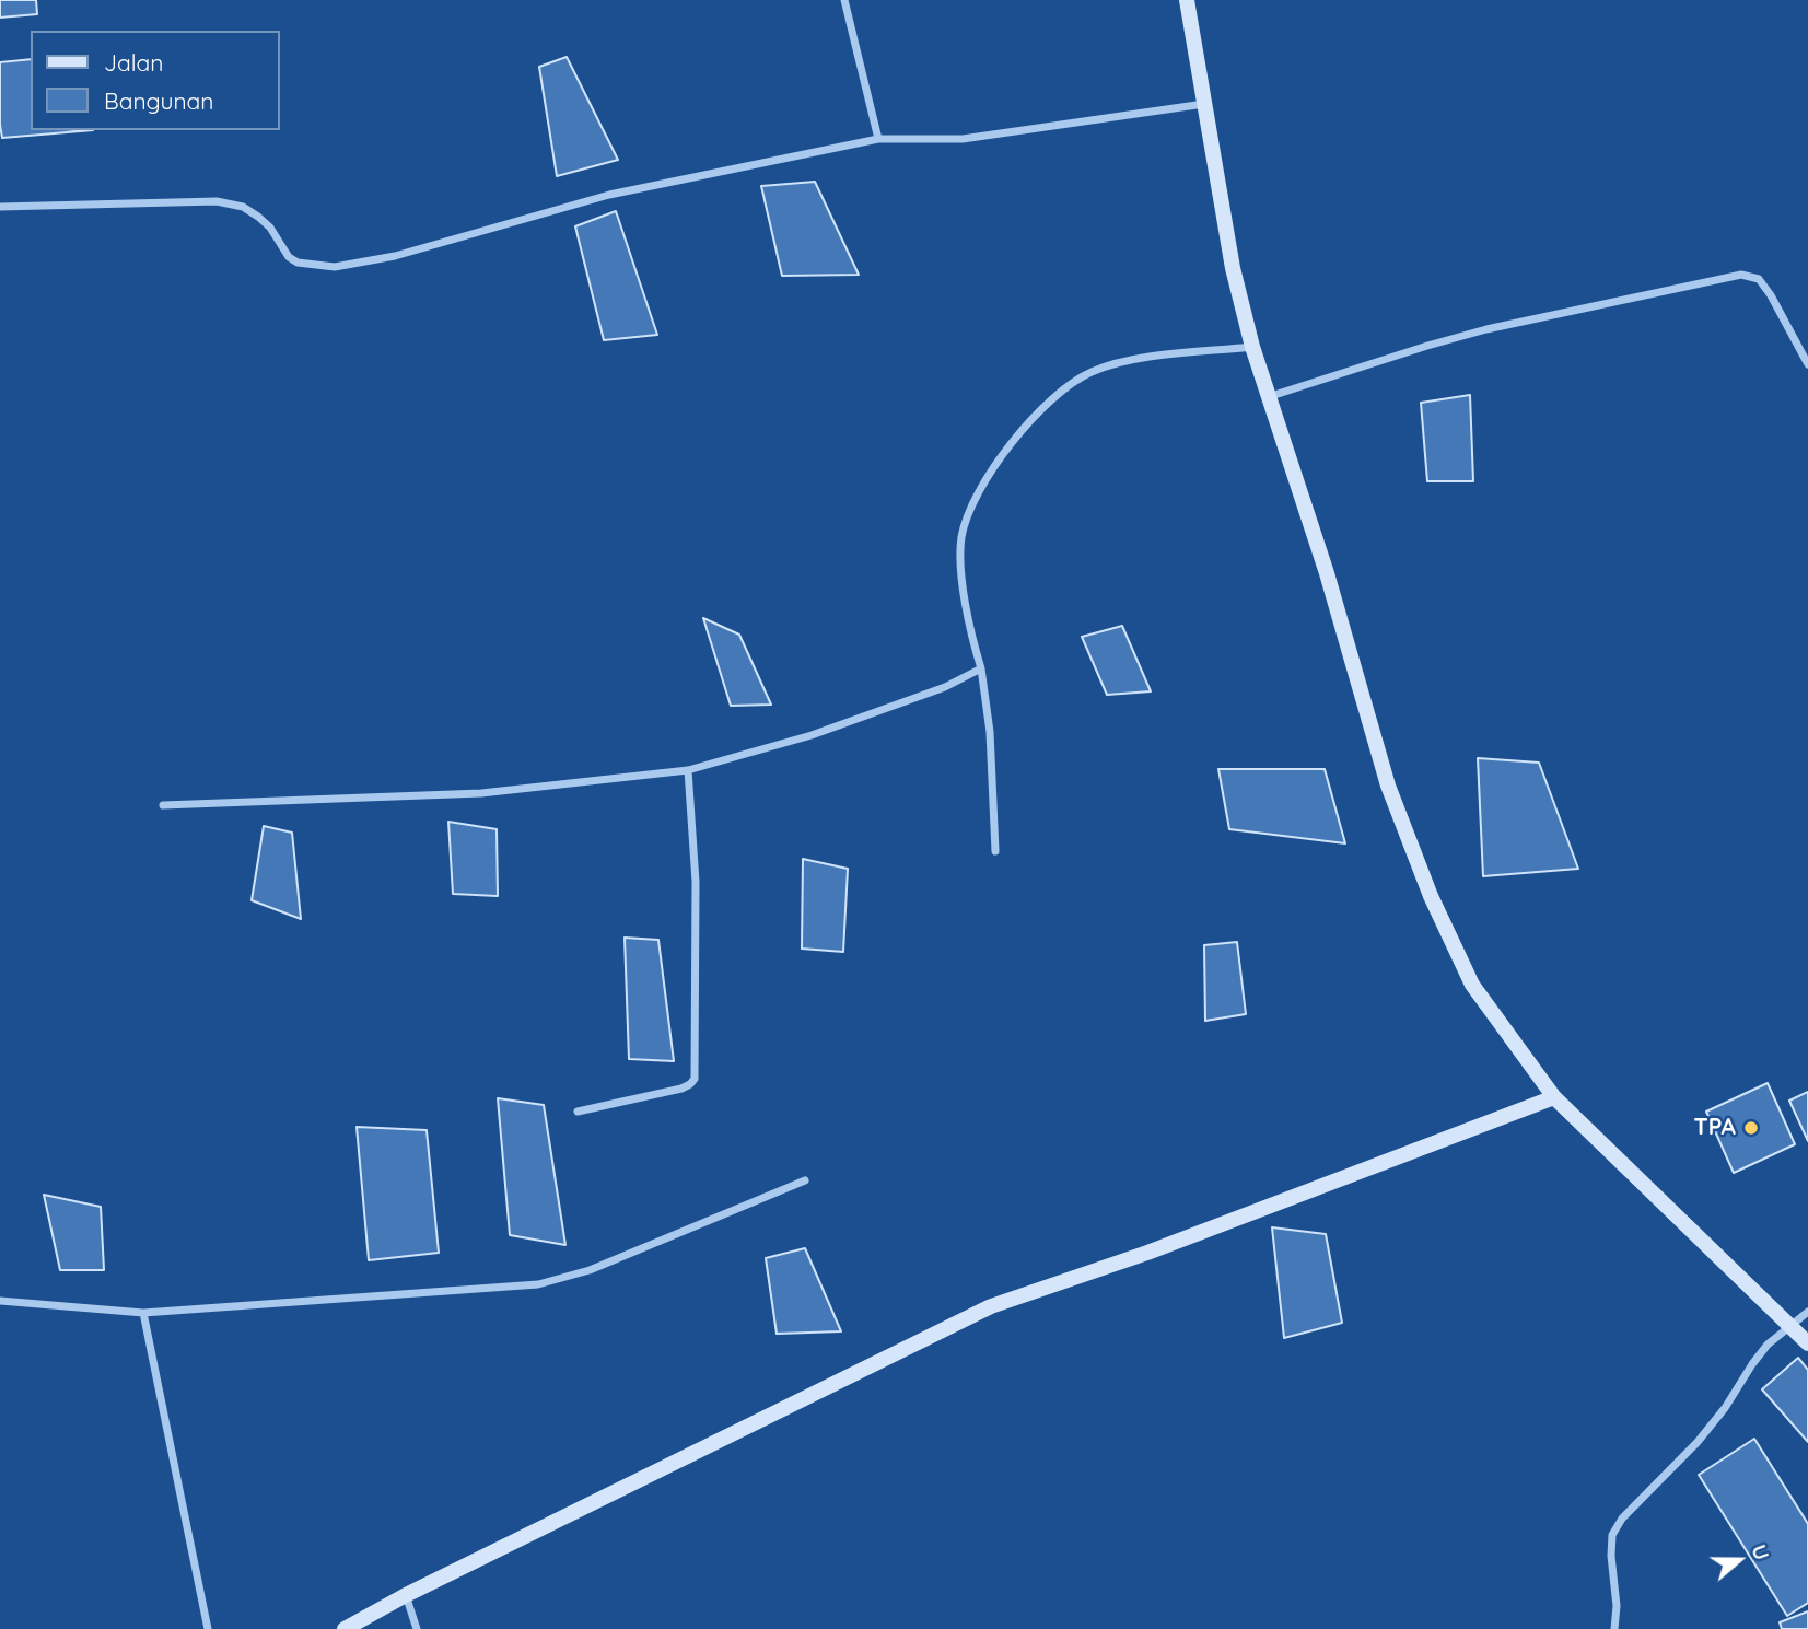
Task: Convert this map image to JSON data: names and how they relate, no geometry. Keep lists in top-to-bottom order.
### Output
{
  "places": ["TPA"],
  "legend": ["Jalan", "Bangunan"],
  "north": "right"
}
